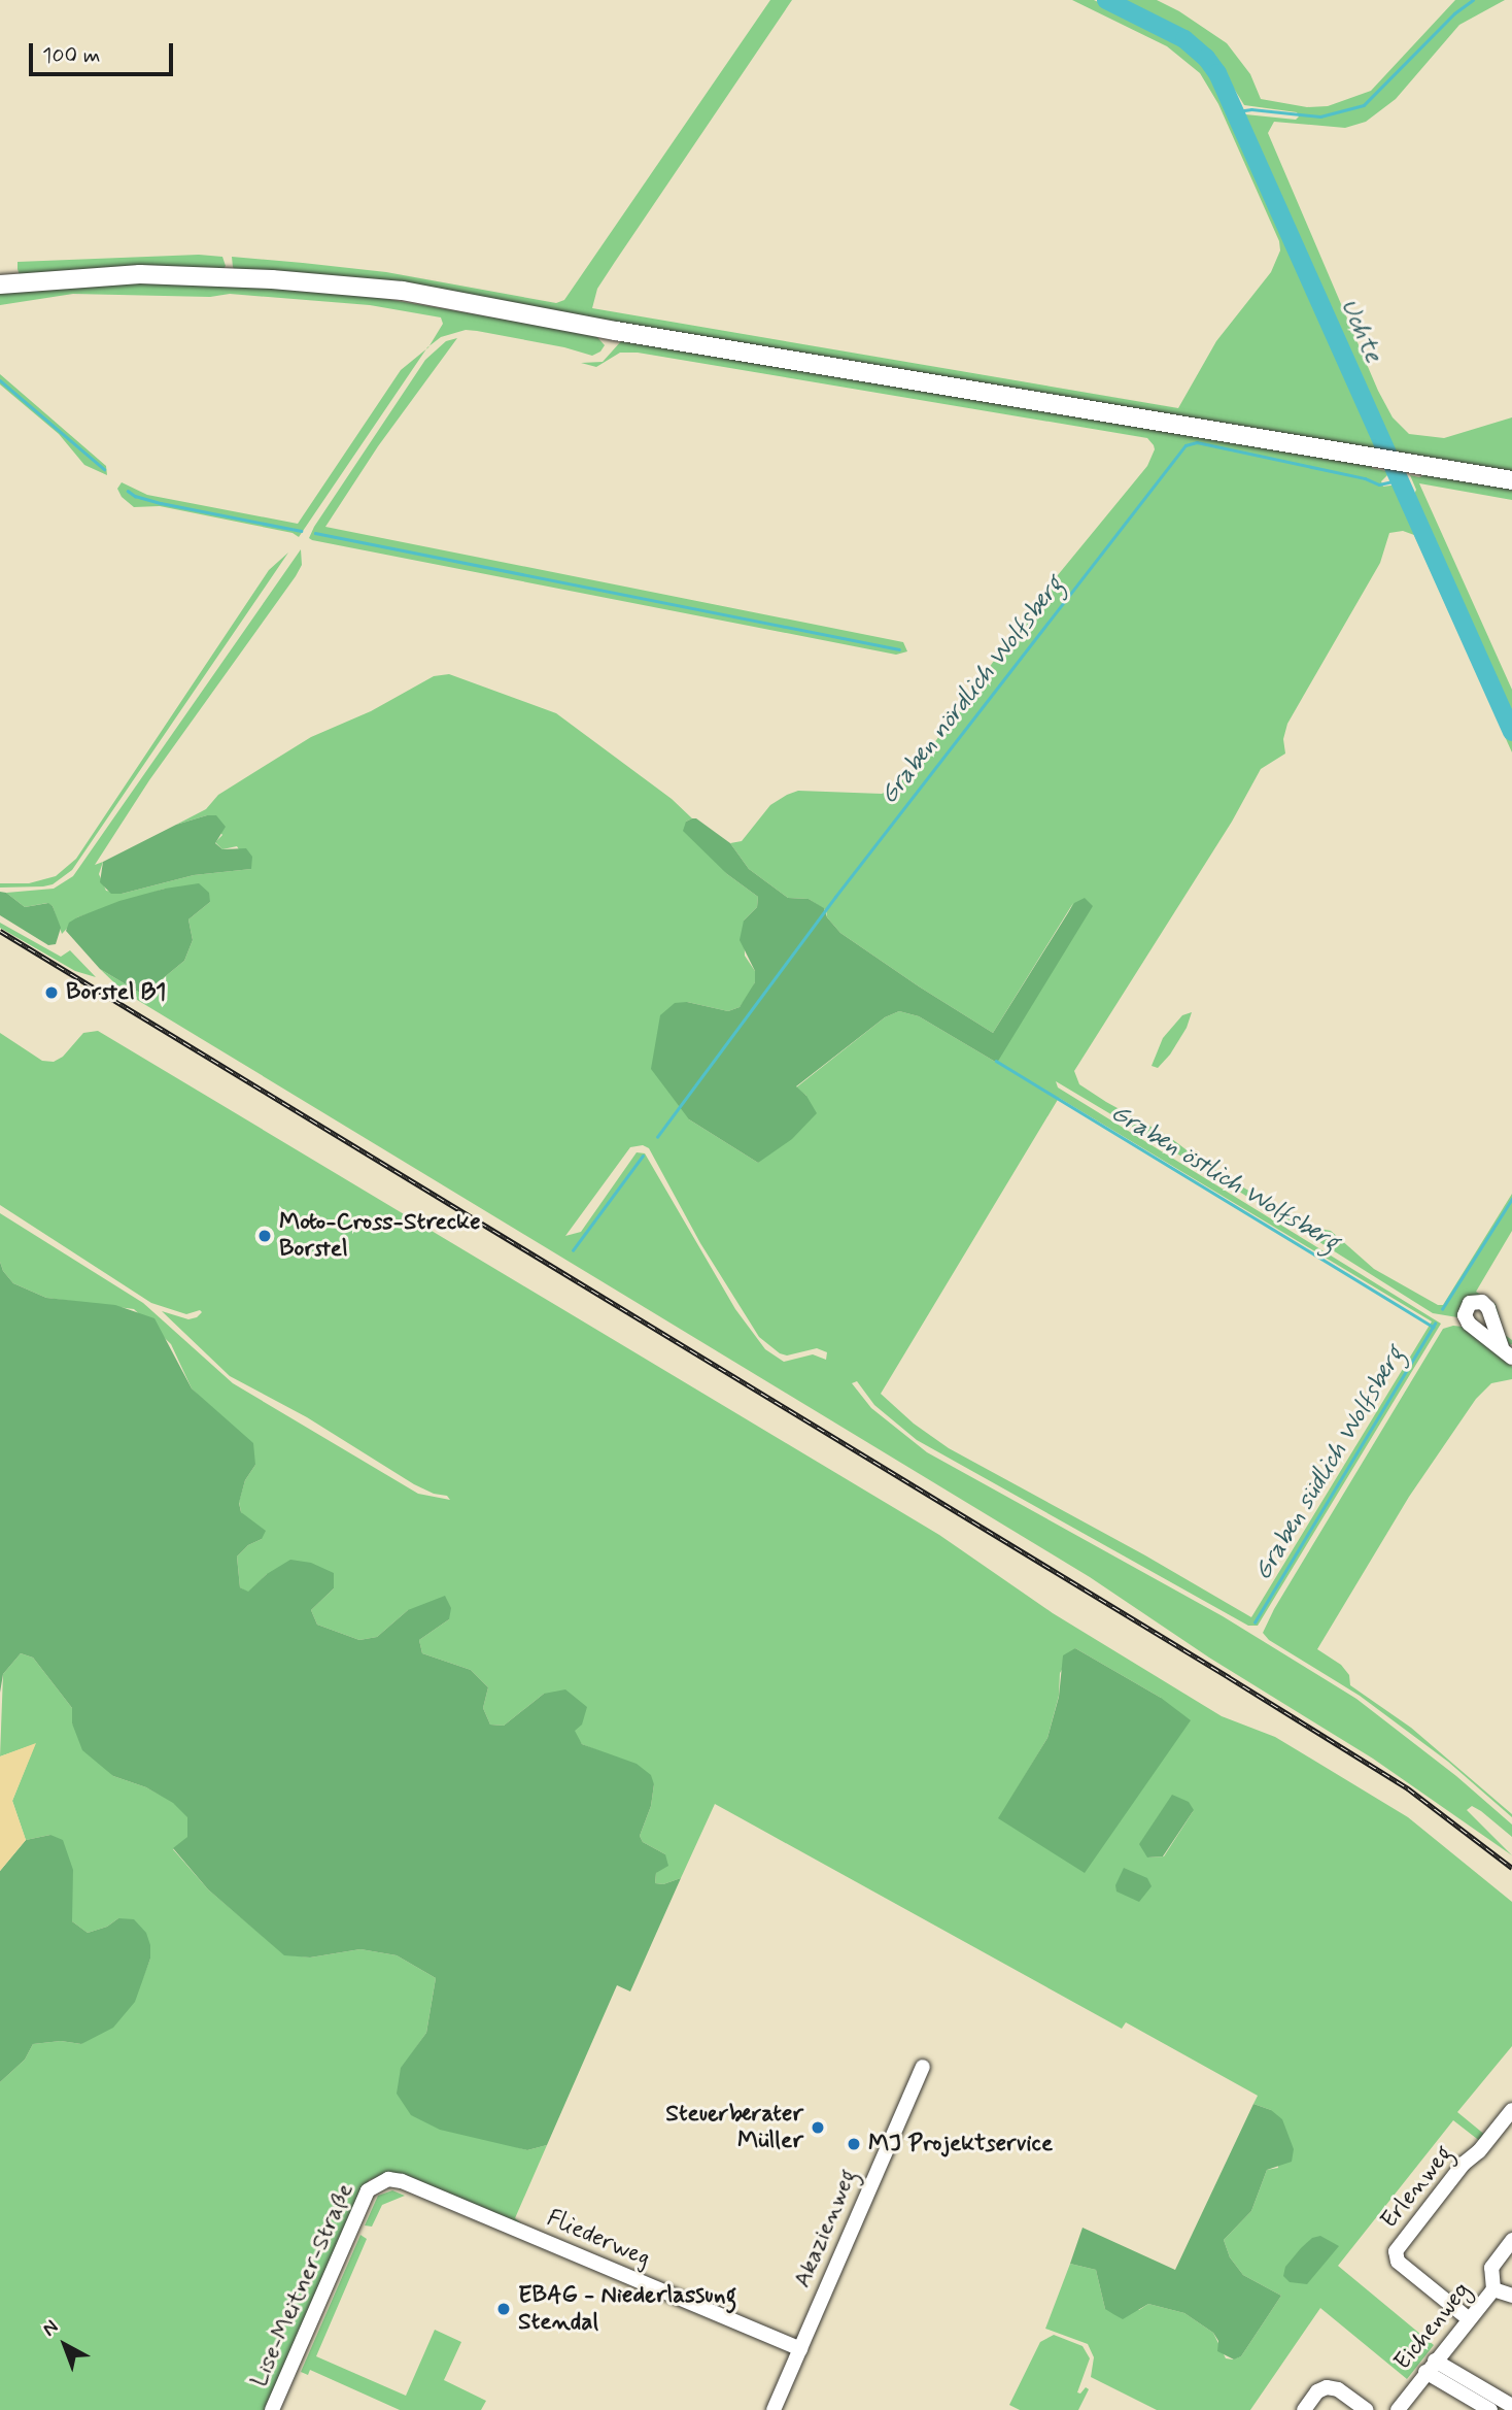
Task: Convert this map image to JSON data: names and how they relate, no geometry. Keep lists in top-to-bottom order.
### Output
{
  "streets": {
    "street": [
      "Erlenweg",
      "Akazienweg",
      "Fliederweg",
      "Lise-Meitner-Straße",
      "Eichenweg"
    ]
  },
  "crossings": [
    ["Erlenweg", "Eichenweg"],
    ["Akazienweg", "Fliederweg"],
    ["Fliederweg", "Lise-Meitner-Straße"]
  ],
  "water": [
    "Uchte",
    "Graben nördlich Wolfsberg",
    "Graben östlich Wolfsberg",
    "Graben südlich Wolfsberg"
  ],
  "places": [
    "Borstel B1",
    "Moto-Cross-Strecke Borstel",
    "Steuerberater Müller",
    "MJ Projektservice",
    "EBAG - Niederlassung Stendal"
  ],
  "scale_bar": "100 m",
  "north": "top left"
}
